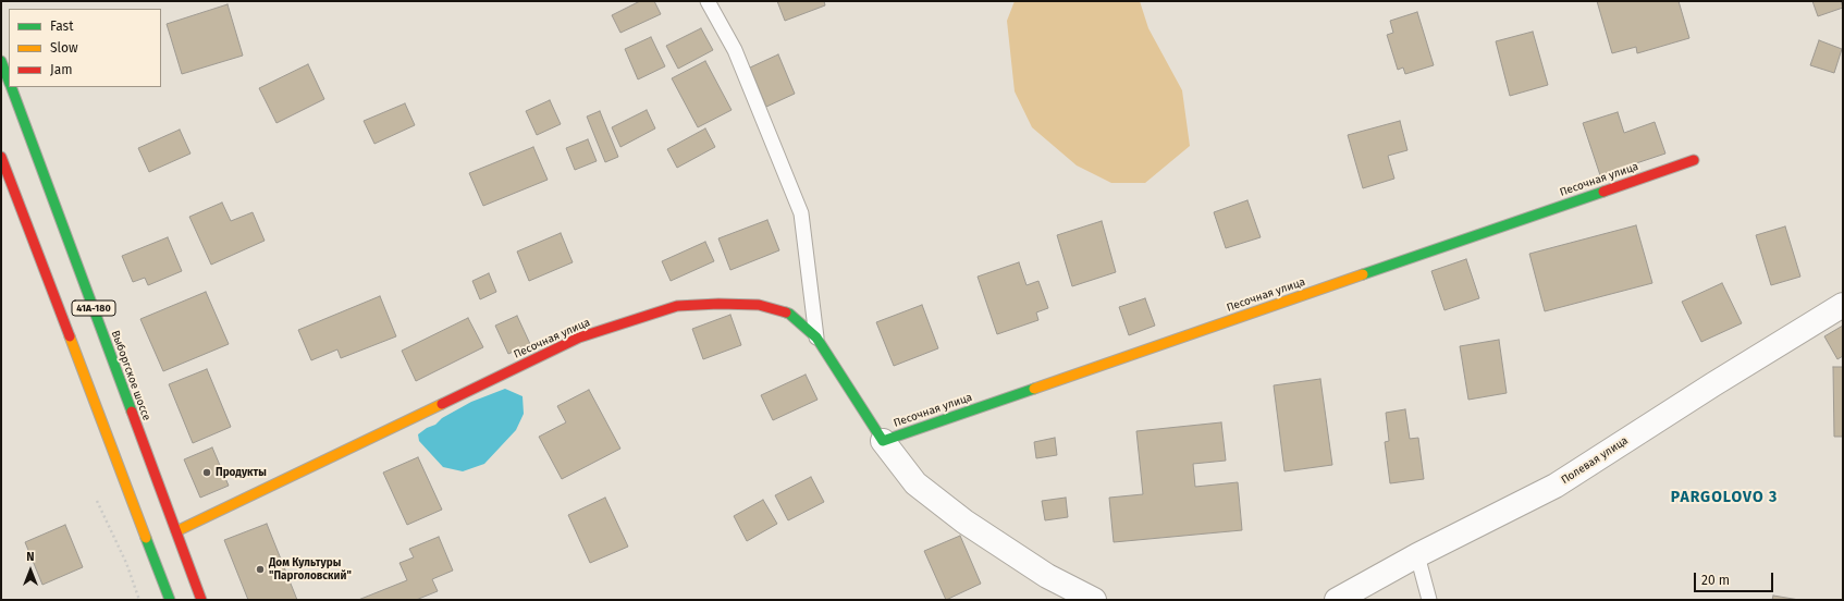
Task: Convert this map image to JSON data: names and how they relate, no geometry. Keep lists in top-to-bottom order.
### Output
{
  "streets": {
    "street": [
      "Песочная улица",
      "41А-180",
      "Выборгское шоссе",
      "Полевая улица"
    ]
  },
  "crossings": [
    ["Песочная улица", "Выборгское шоссе"]
  ],
  "districts": ["PARGOLOVO 3"],
  "places": ["Продукты", "Дом Культуры \"Парголовский\""],
  "legend": ["Fast", "Slow", "Jam"],
  "scale_bar": "20 m",
  "north": "top"
}
